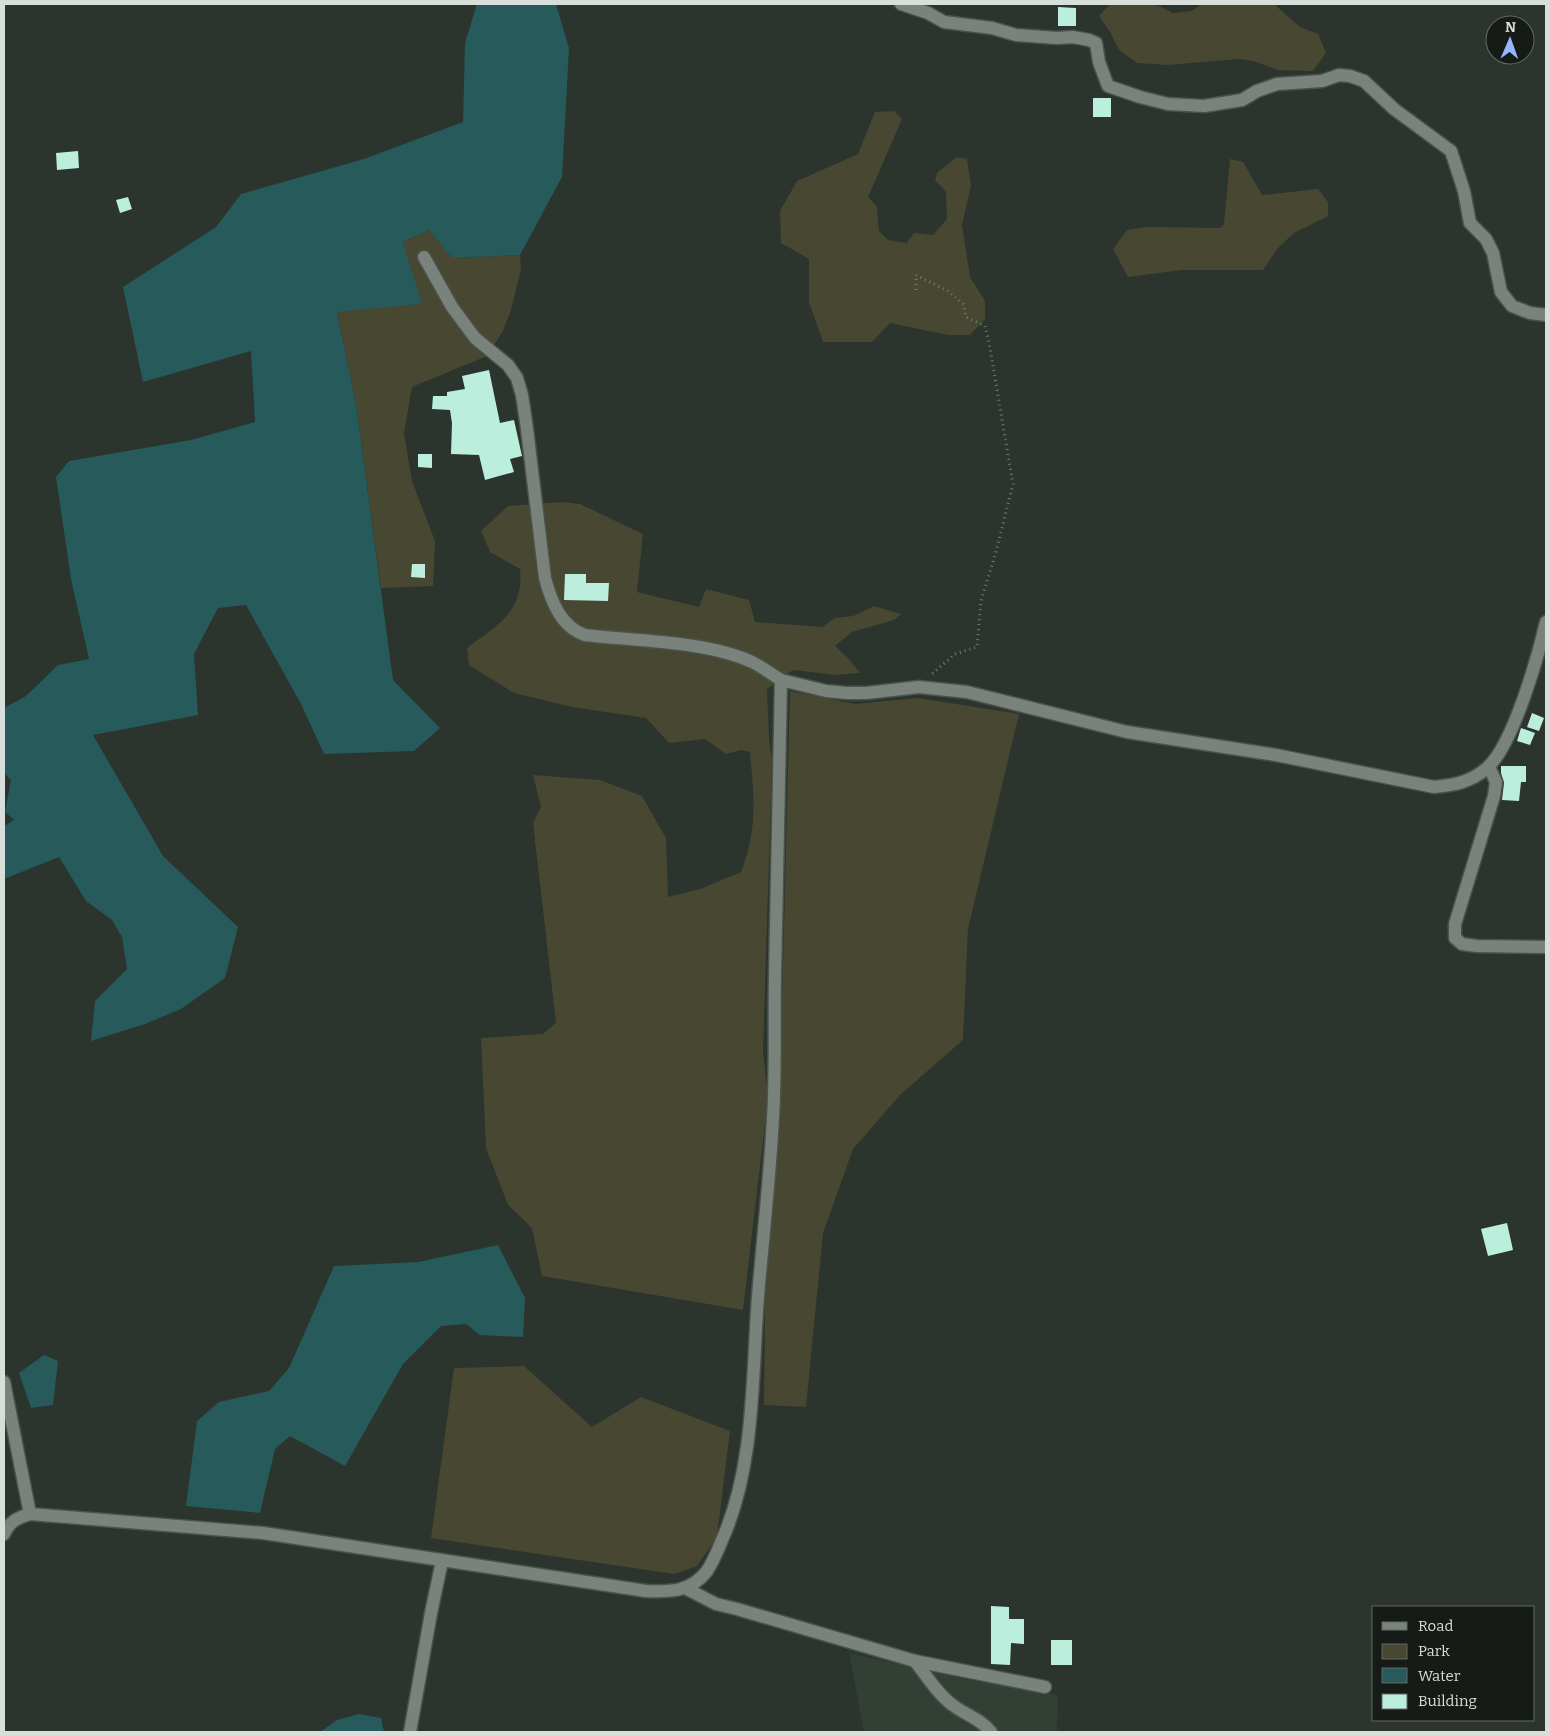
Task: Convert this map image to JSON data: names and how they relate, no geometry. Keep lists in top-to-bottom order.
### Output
{
  "legend": [
    "Road",
    "Park",
    "Water",
    "Building"
  ],
  "north": "top"
}
